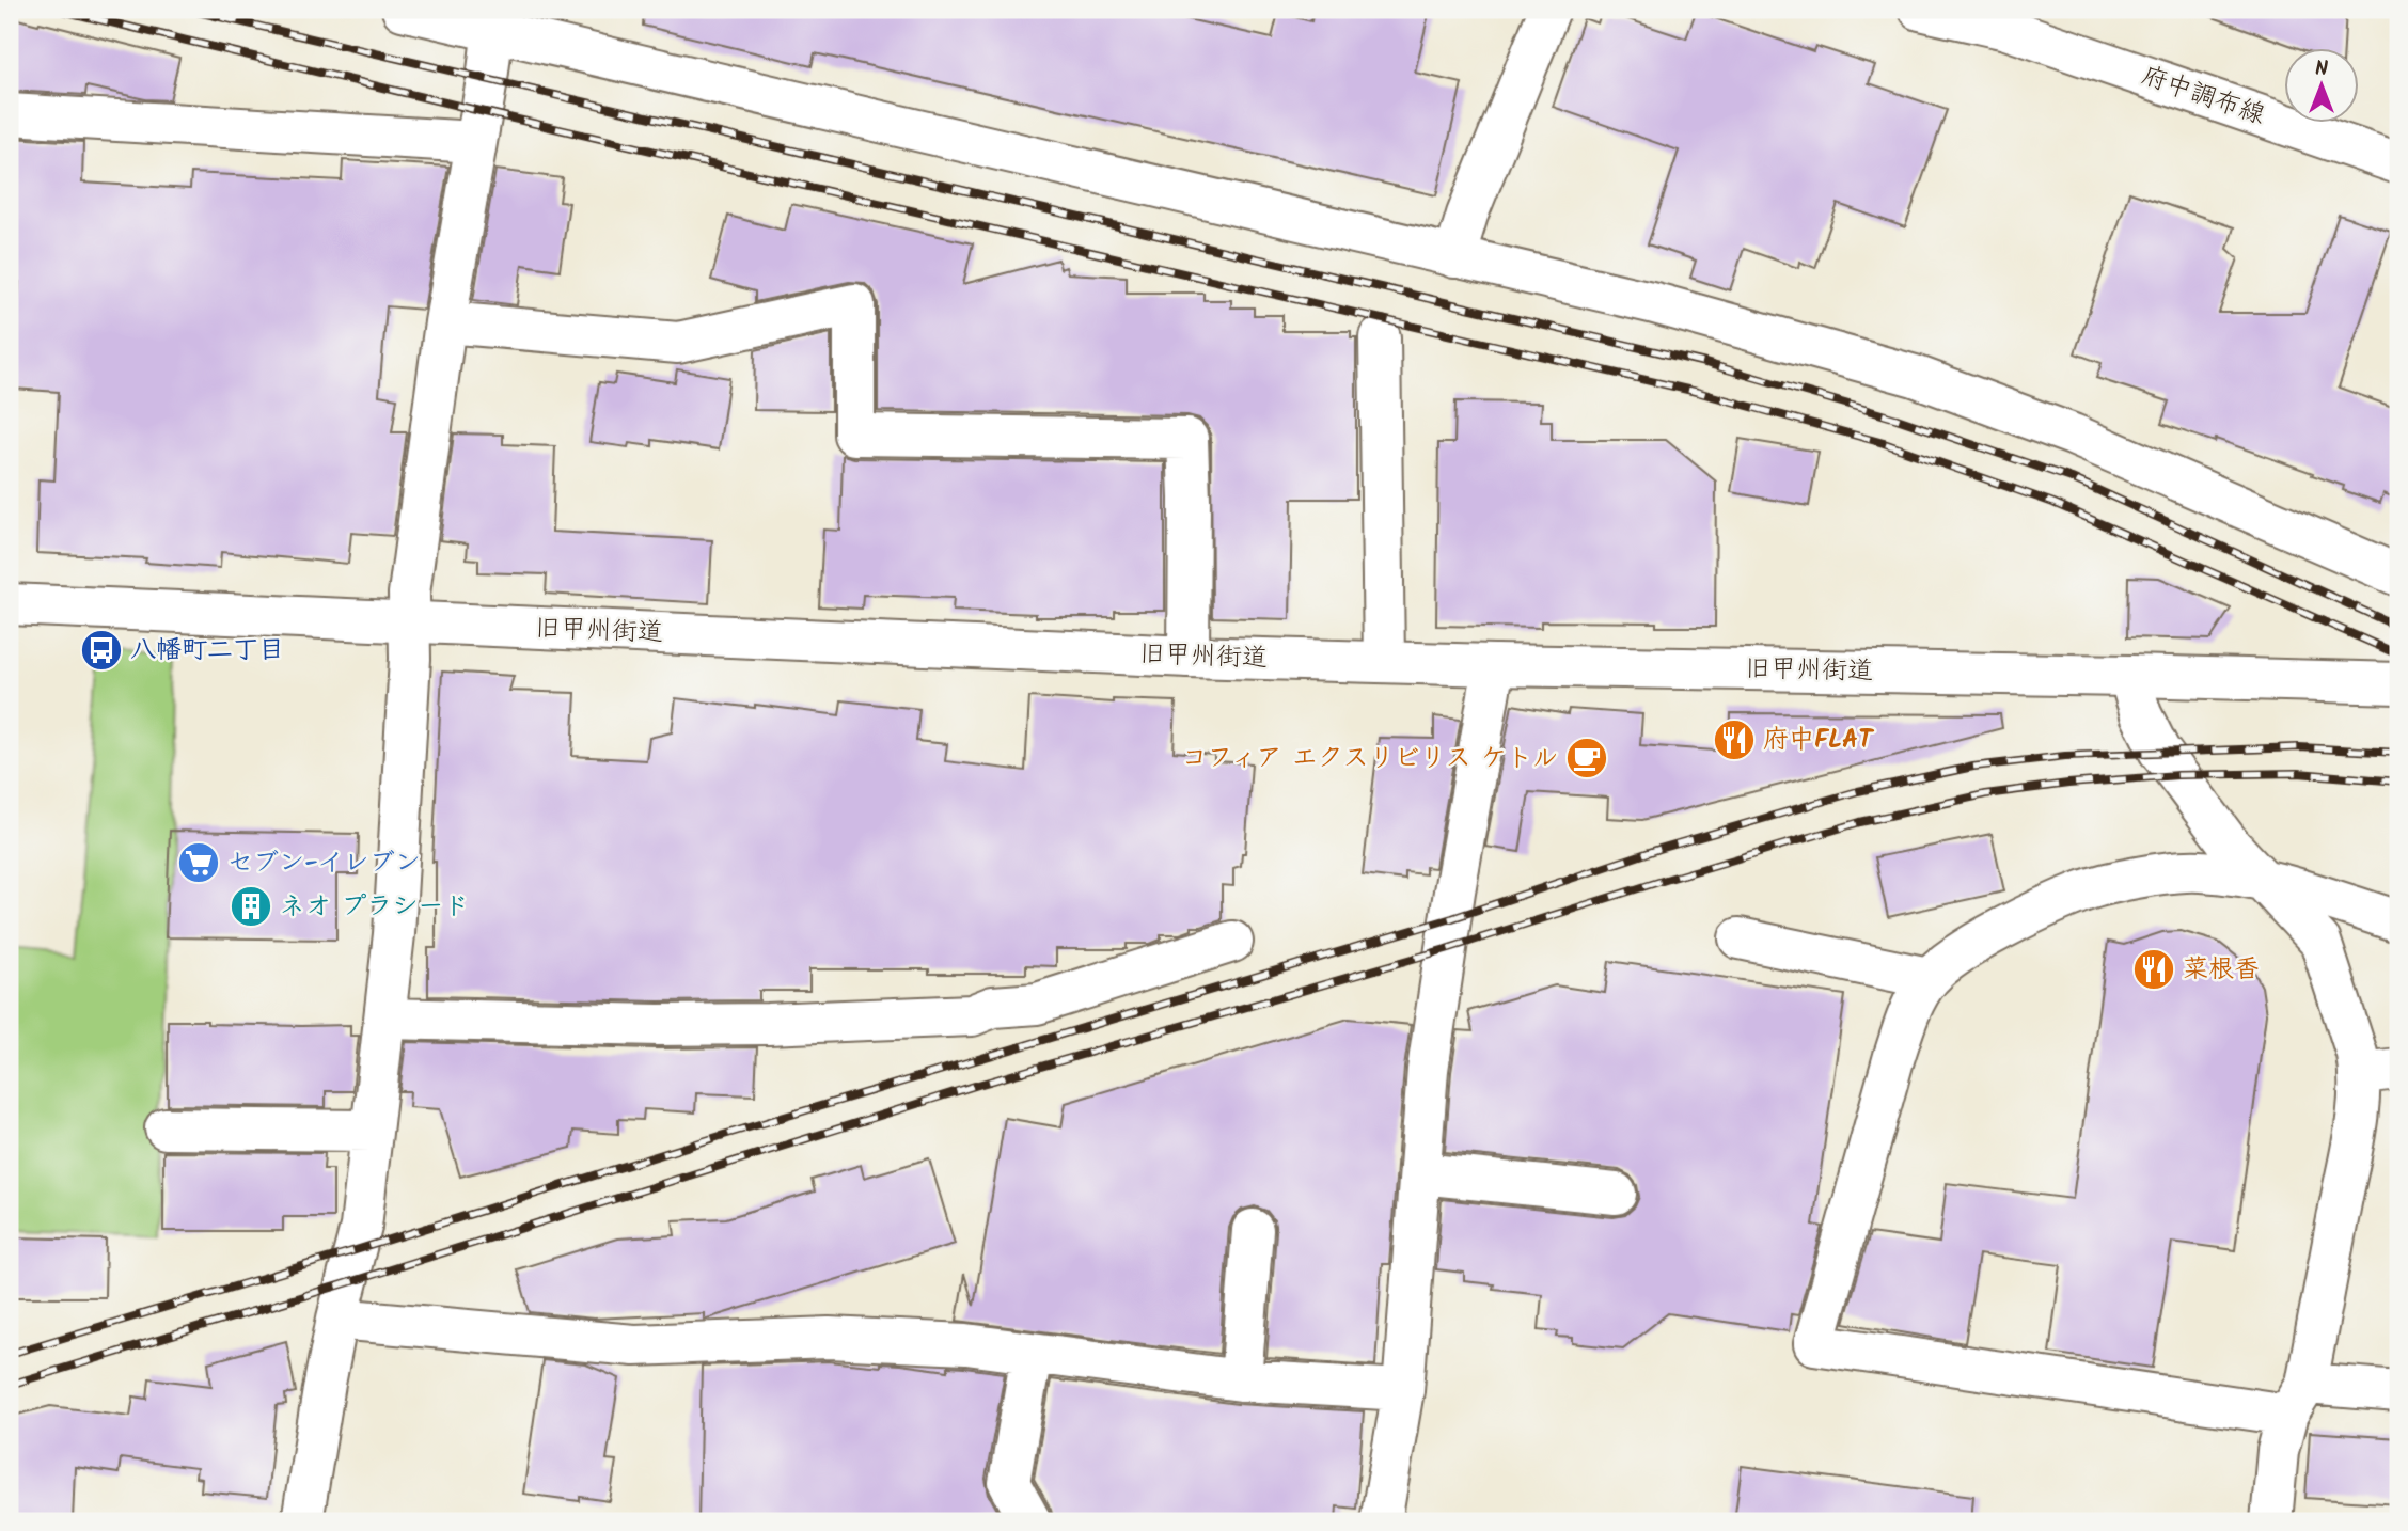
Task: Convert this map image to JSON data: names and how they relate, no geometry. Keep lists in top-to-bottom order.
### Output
{
  "streets": {
    "street": ["府中調布線", "旧甲州街道"]
  },
  "places": {
    "bus stop": ["八幡町二丁目"],
    "restaurant": ["府中FLAT", "菜根香"],
    "cafe": ["コフィア エクスリビリス ケトル"],
    "supermarket": ["セブン-イレブン"],
    "building": ["ネオ プラシード"]
  },
  "north": "top"
}
